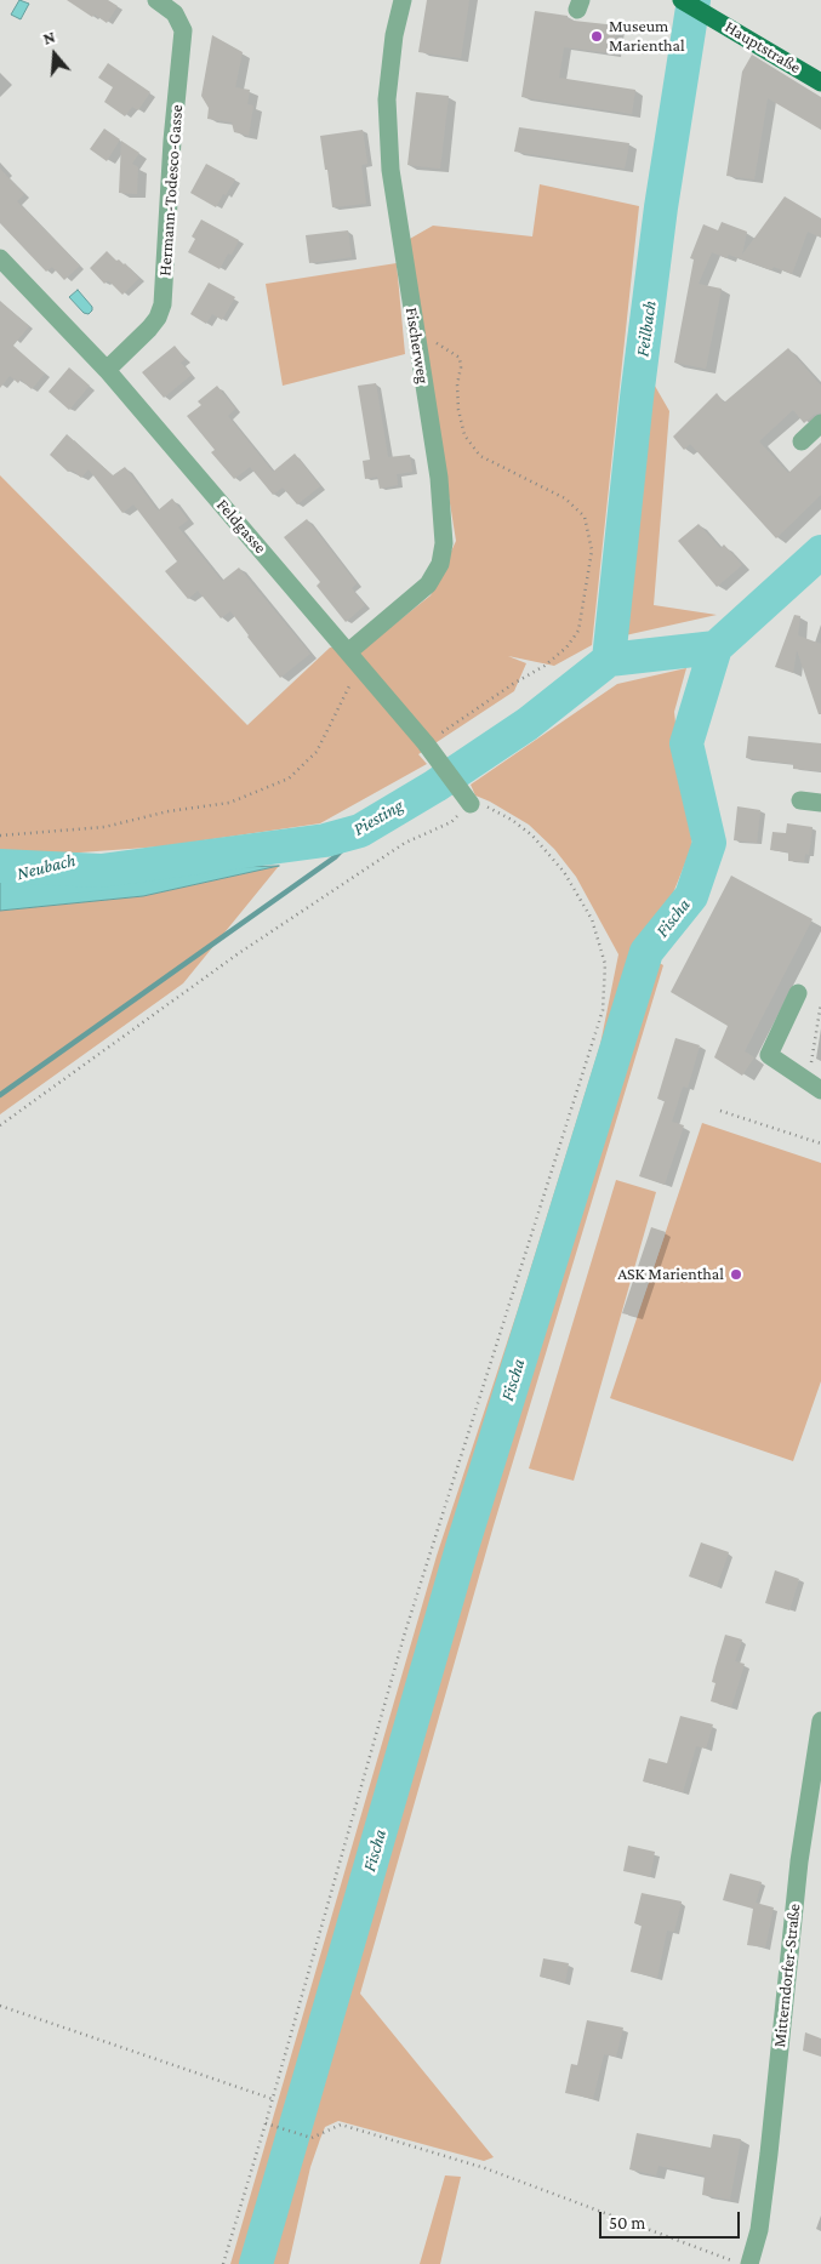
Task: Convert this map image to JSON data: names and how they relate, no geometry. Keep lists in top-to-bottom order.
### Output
{
  "streets": {
    "main road": ["Hauptstraße"],
    "street": [
      "Hermann-Todesco-Gasse",
      "Fischerweg",
      "Feldgasse",
      "Mitterndorfer-Straße"
    ]
  },
  "crossings": [
    ["Hermann-Todesco-Gasse", "Feldgasse"],
    ["Fischerweg", "Feldgasse"]
  ],
  "water": [
    "Feilbach",
    "Piesting",
    "Neubach",
    "Fischa"
  ],
  "places": ["Museum Marienthal", "ASK Marienthal"],
  "scale_bar": "50 m",
  "north": "top"
}
